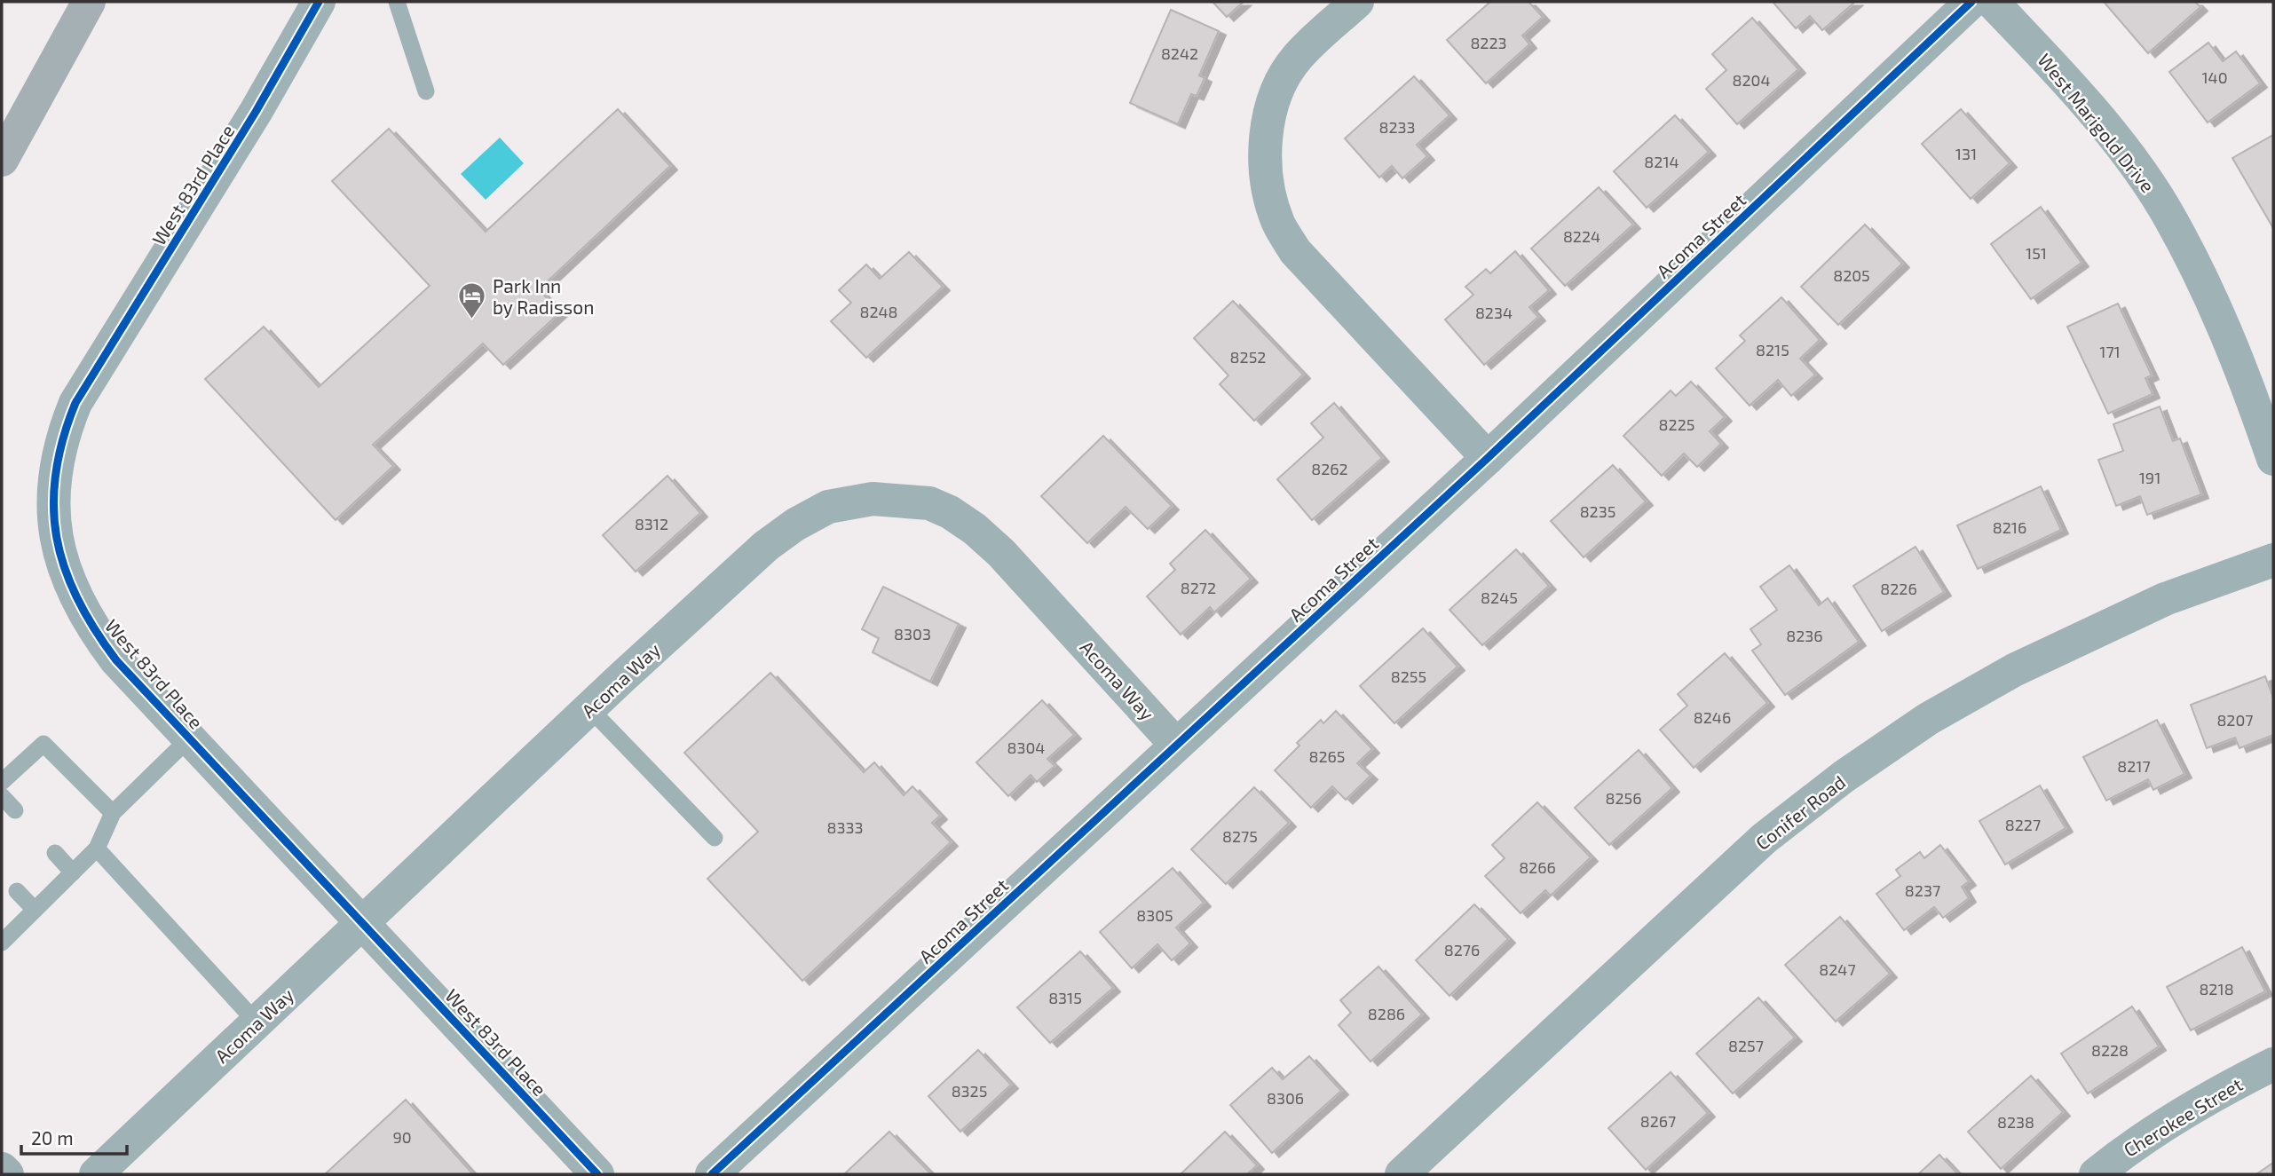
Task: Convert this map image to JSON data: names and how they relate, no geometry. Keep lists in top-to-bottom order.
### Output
{
  "streets": {
    "street": [
      "West Marigold Drive",
      "West 83rd Place",
      "Acoma Street",
      "Acoma Way",
      "Conifer Road",
      "Cherokee Street"
    ]
  },
  "crossings": [
    ["West 83rd Place", "Acoma Way"],
    ["Acoma Street", "Acoma Way"]
  ],
  "places": {
    "hotel": ["Park Inn by Radisson"]
  },
  "house_numbers": [
    "8223",
    "8242",
    "140",
    "8204",
    "8233",
    "131",
    "8214",
    "8224",
    "151",
    "8205",
    "8248",
    "8234",
    "8215",
    "171",
    "8252",
    "8225",
    "8262",
    "191",
    "8235",
    "8312",
    "8216",
    "8272",
    "8226",
    "8245",
    "8303",
    "8236",
    "8255",
    "8246",
    "8207",
    "8304",
    "8265",
    "8217",
    "8256",
    "8227",
    "8333",
    "8275",
    "8266",
    "8237",
    "8305",
    "8276",
    "8247",
    "8218",
    "8315",
    "8286",
    "8257",
    "8228",
    "8325",
    "8306",
    "8267",
    "8238",
    "90"
  ],
  "scale_bar": "20 m"
}
